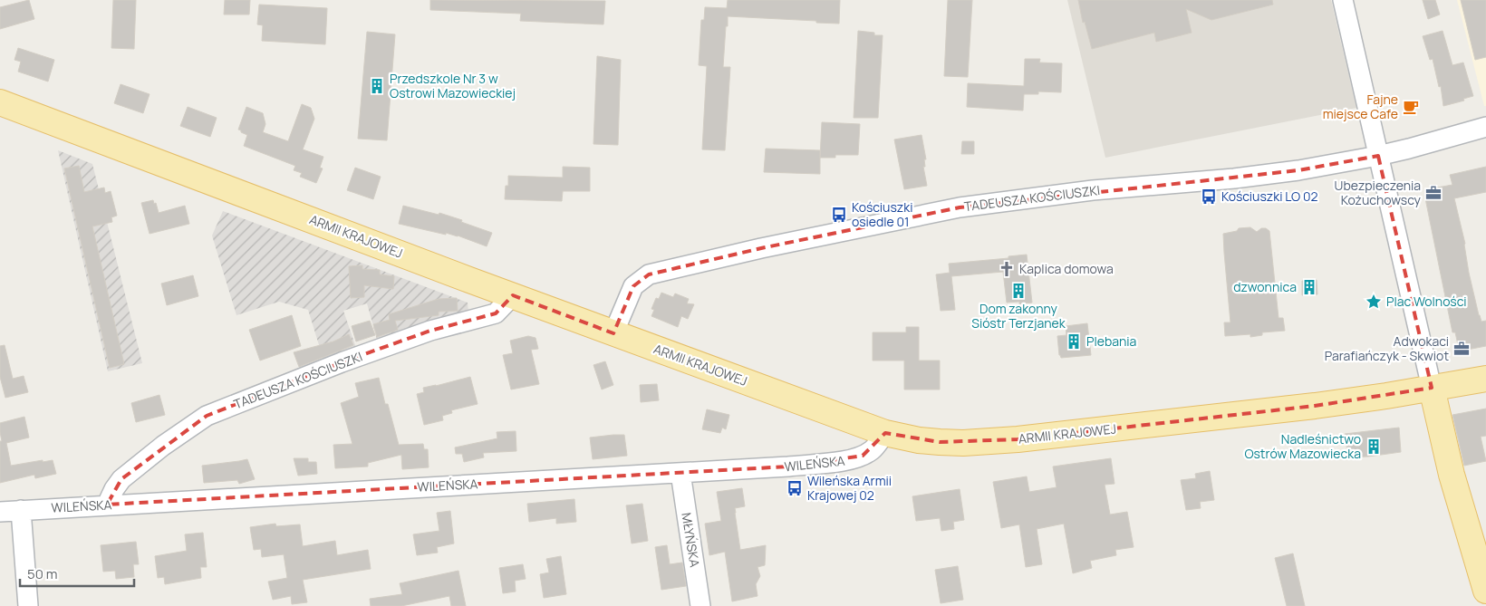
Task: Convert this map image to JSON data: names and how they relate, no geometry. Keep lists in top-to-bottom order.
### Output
{
  "streets": {
    "main road": ["ARMII KRAJOWEJ"],
    "street": ["TADEUSZA KOŚCIUSZKI", "WILEŃSKA", "MŁYŃSKA"]
  },
  "crossings": [
    ["TADEUSZA KOŚCIUSZKI", "ARMII KRAJOWEJ"],
    ["TADEUSZA KOŚCIUSZKI", "WILEŃSKA"],
    ["ARMII KRAJOWEJ", "WILEŃSKA"],
    ["WILEŃSKA", "MŁYŃSKA"]
  ],
  "places": {
    "building": [
      "Przedszkole Nr 3 w Ostrowi Mazowieckiej",
      "dzwonnica",
      "Dom zakonny Sióstr Terzjanek",
      "Plebania",
      "Nadleśnictwo Ostrów Mazowiecka"
    ],
    "cafe": ["Fajne miejsce Cafe"],
    "office": ["Ubezpieczenia Kożuchowscy", "Adwokaci Parafiańczyk - Skwiot"],
    "bus stop": ["Kościuszki LO 02", "Kościuszki osiedle 01", "Wileńska Armii Krajowej 02"],
    "church": ["Kaplica domowa"],
    "place": ["Plac Wolności"]
  },
  "scale_bar": "50 m"
}
